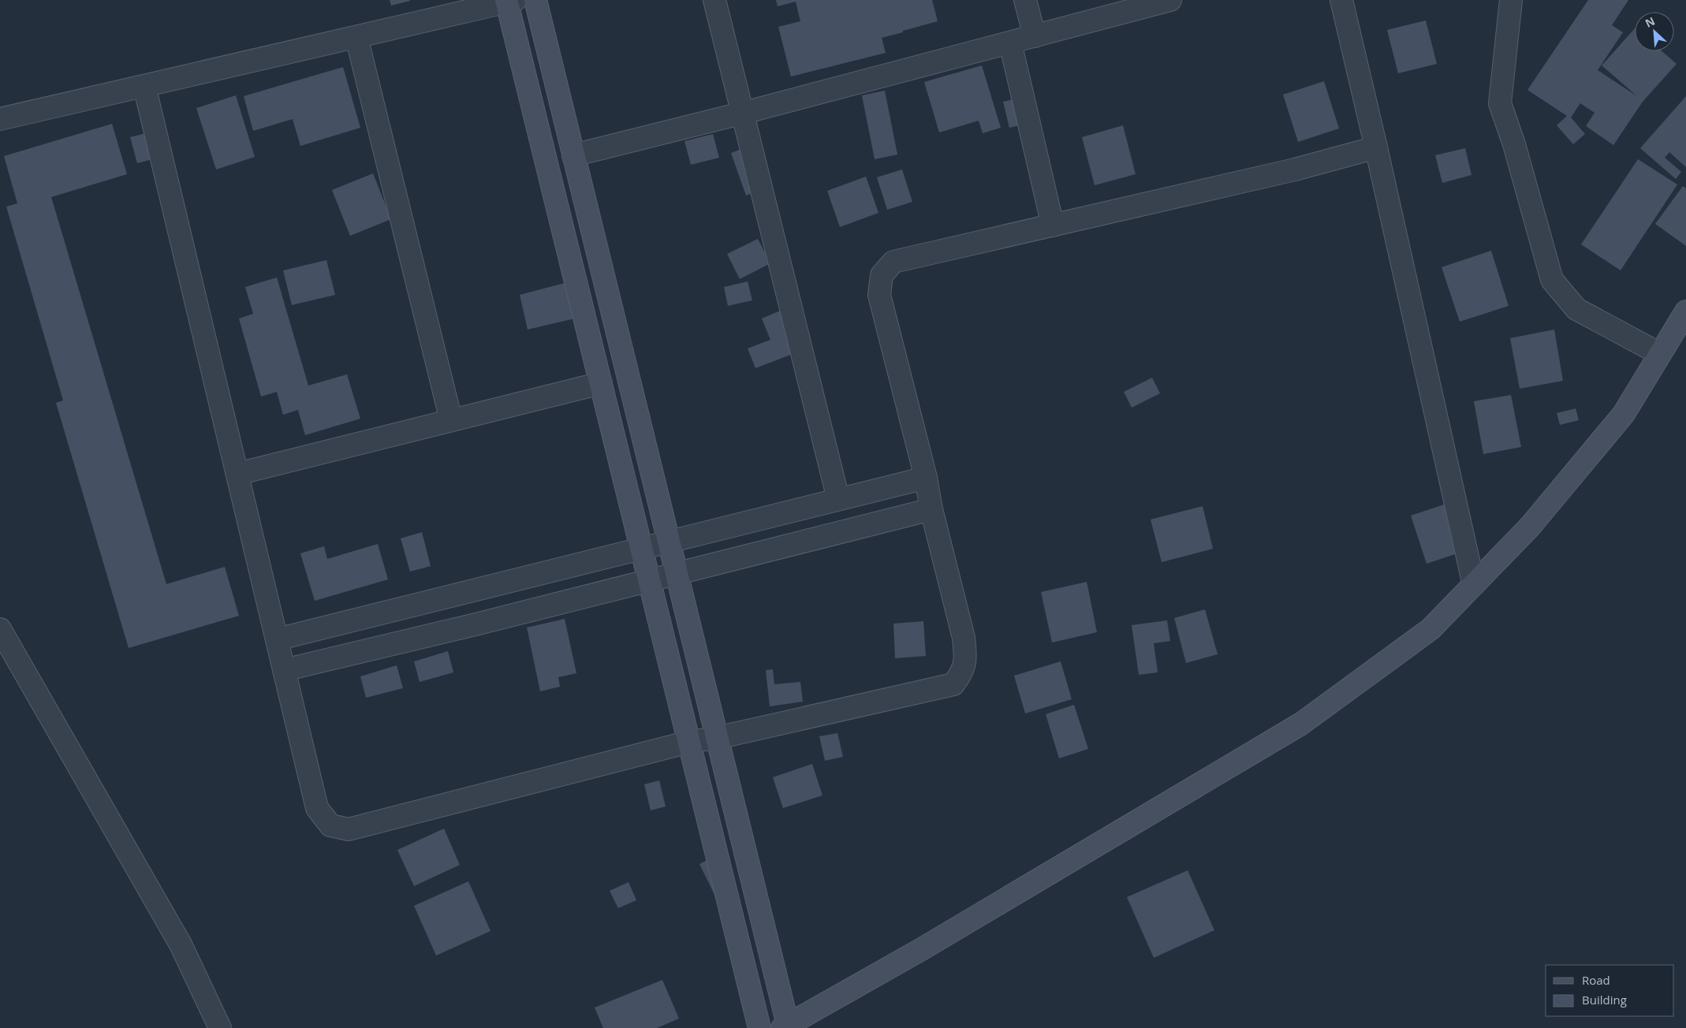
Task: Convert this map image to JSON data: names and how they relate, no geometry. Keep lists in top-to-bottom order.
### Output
{
  "legend": ["Road", "Building"],
  "north": "top left"
}
